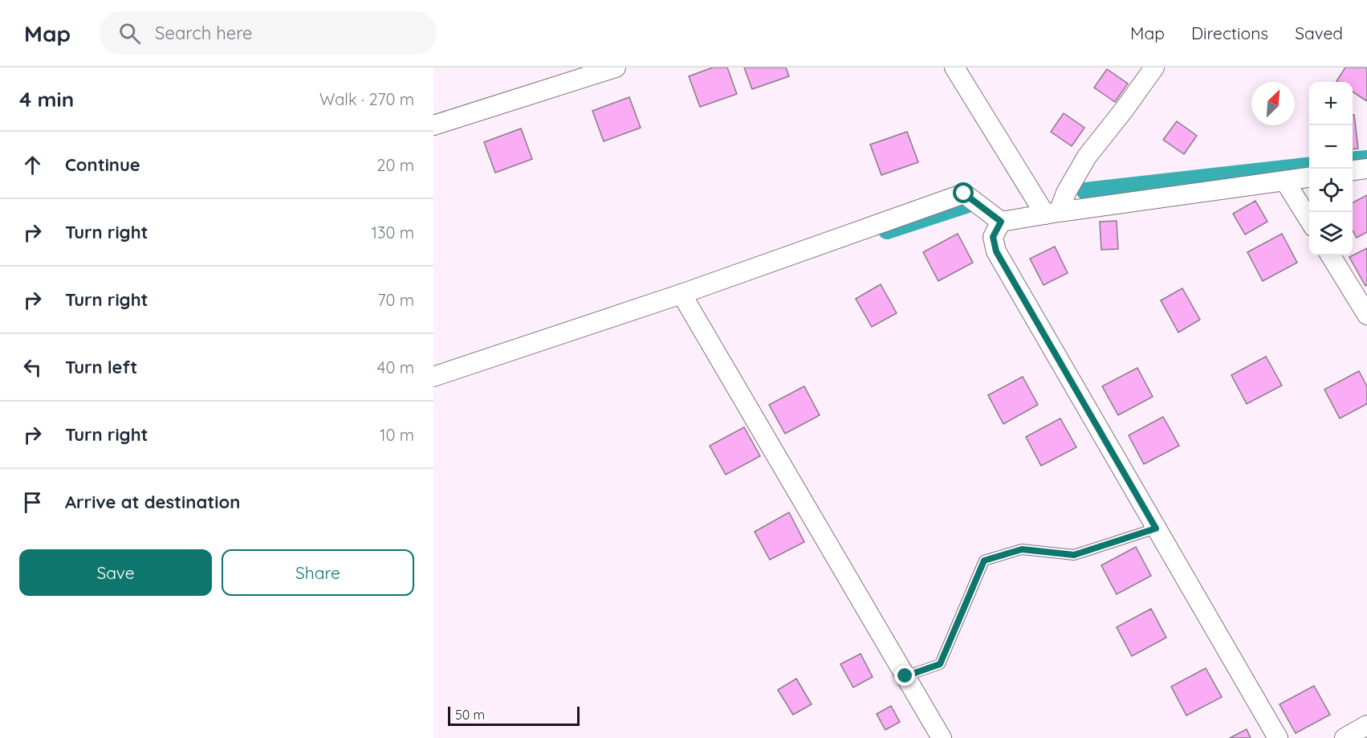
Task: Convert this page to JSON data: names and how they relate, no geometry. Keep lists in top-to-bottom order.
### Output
{
  "scale_bar": "50 m",
  "north": "top right",
  "page": {
    "header": "Map",
    "search": "Search here",
    "nav": ["Map", "Directions", "Saved"],
    "heading": ["4 min", "Walk · 270 m"],
    "map_buttons": ["+", "−"],
    "list": [
      ["Continue", "20 m"],
      ["Turn right", "130 m"],
      ["Turn right", "70 m"],
      ["Turn left", "40 m"],
      ["Turn right", "10 m"],
      "Arrive at destination"
    ],
    "buttons": ["Save", "Share"],
    "scale": "50 m"
  }
}
